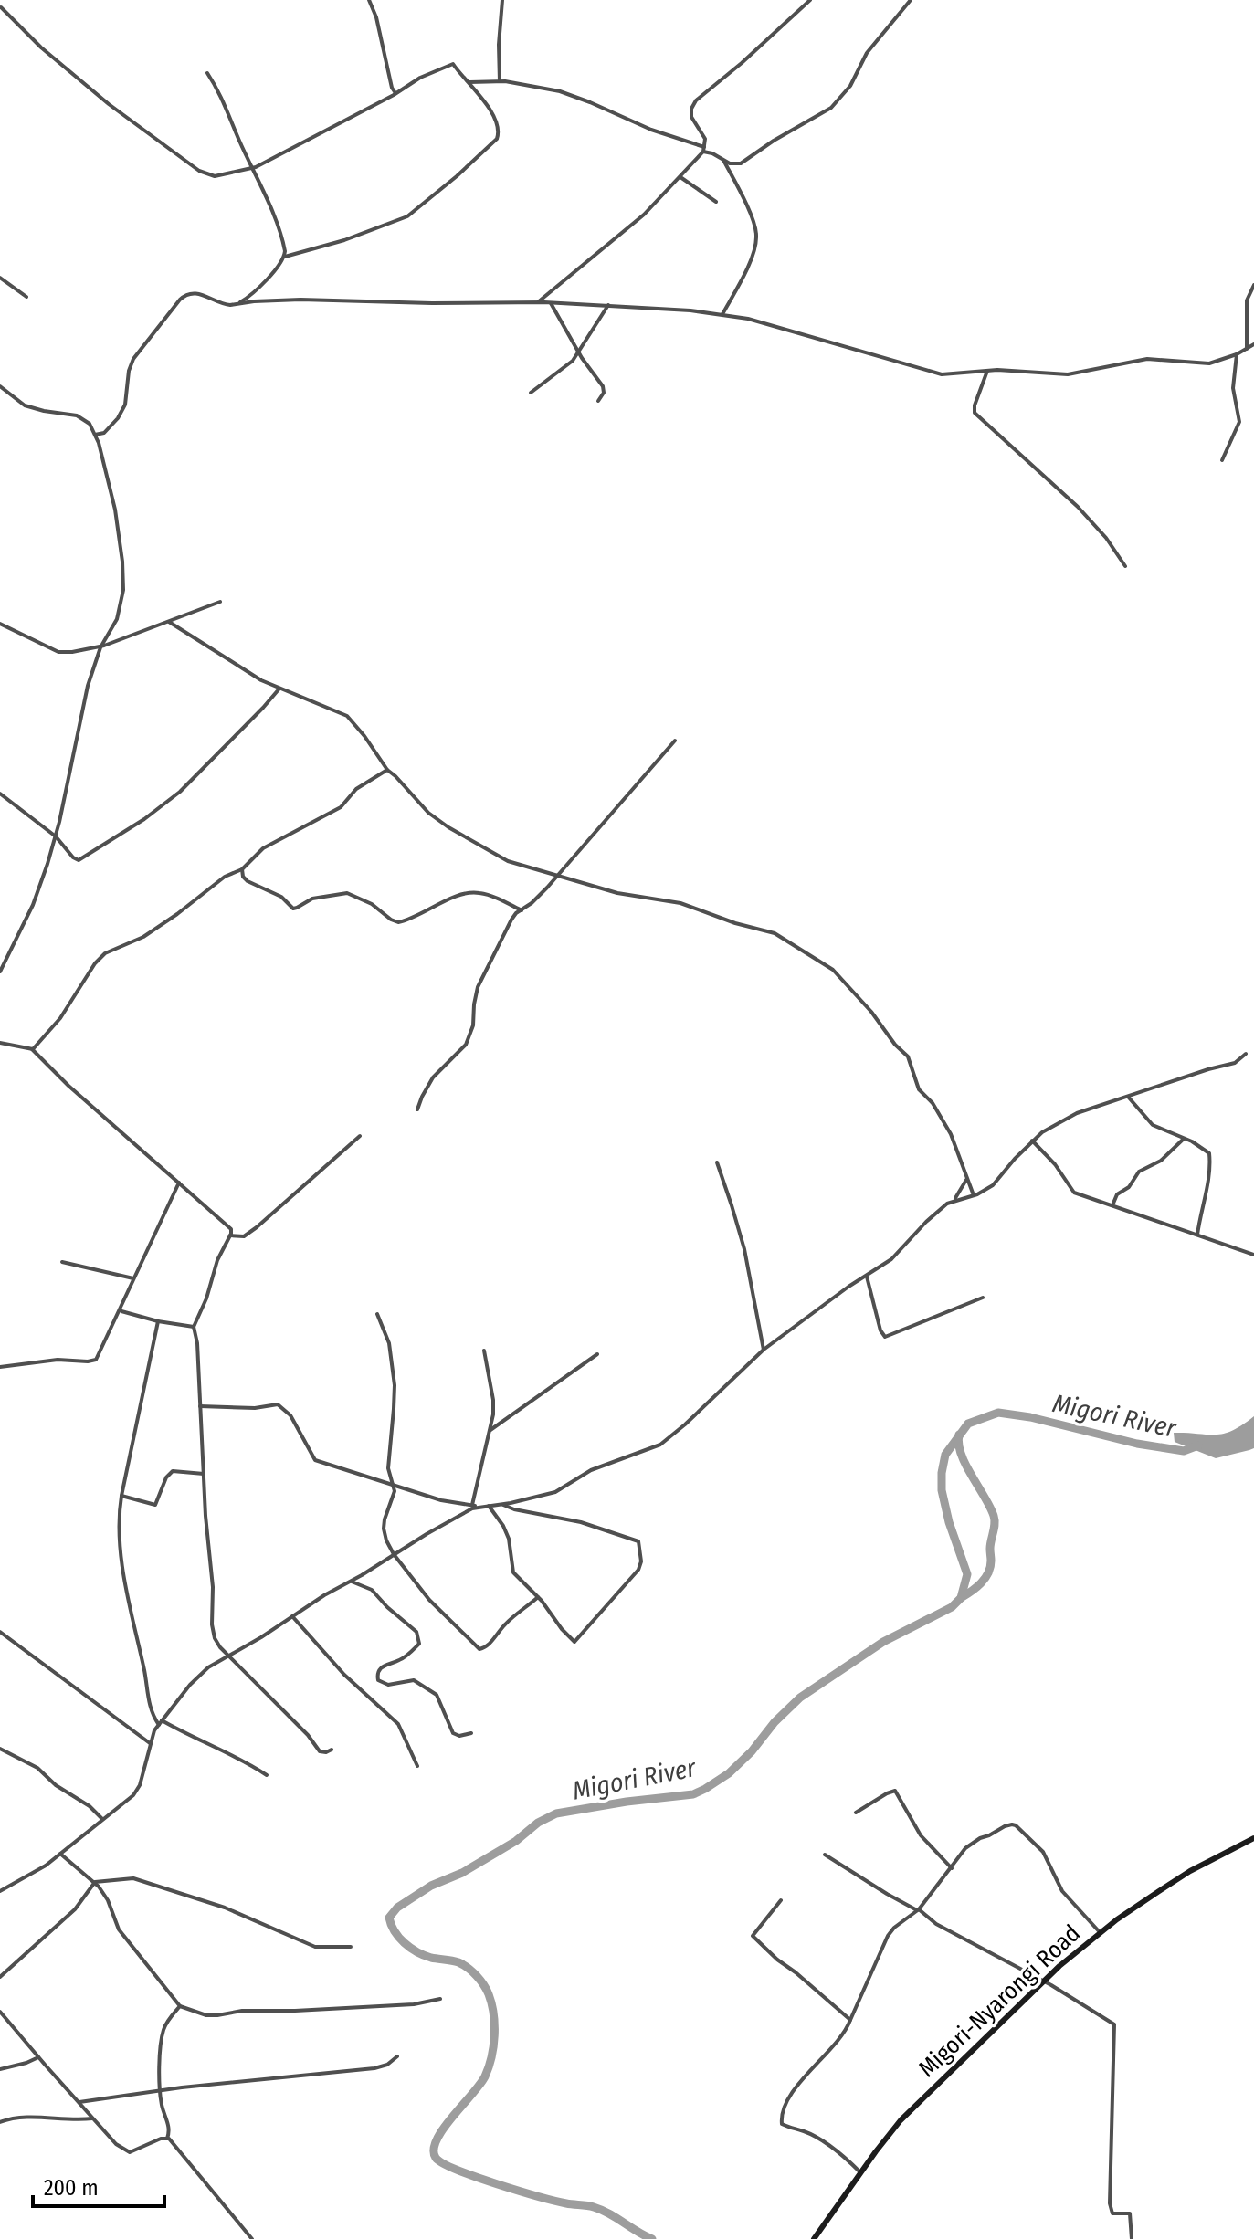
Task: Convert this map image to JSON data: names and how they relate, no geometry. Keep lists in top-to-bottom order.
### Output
{
  "streets": {
    "street": ["Migori-Nyarongi Road"]
  },
  "water": ["Migori River"],
  "scale_bar": "200 m"
}
